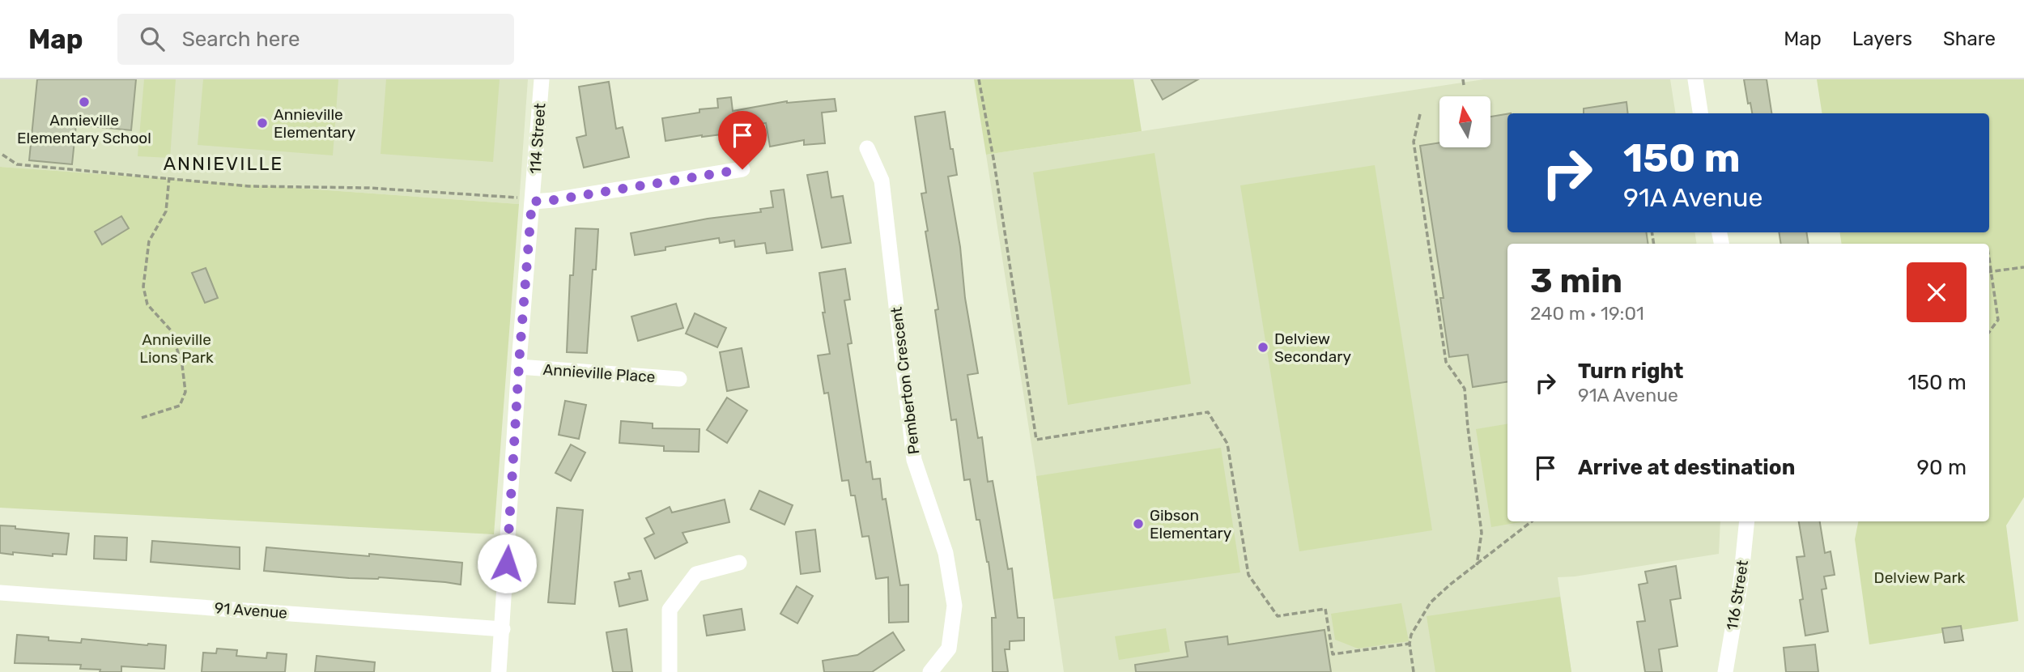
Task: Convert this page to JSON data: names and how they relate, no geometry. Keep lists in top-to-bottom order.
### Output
{
  "streets": {
    "street": [
      "114 Street",
      "Annieville Place",
      "Pemberton Crescent",
      "116 Street",
      "91 Avenue"
    ]
  },
  "crossings": [
    ["114 Street", "Annieville Place"],
    ["114 Street", "91 Avenue"]
  ],
  "districts": ["ANNIEVILLE"],
  "parks": ["Annieville Lions Park", "Delview Park"],
  "places": [
    "Annieville Elementary School",
    "Annieville Elementary",
    "Delview Secondary",
    "Gibson Elementary"
  ],
  "north": "top",
  "page": {
    "header": "Map",
    "search": "Search here",
    "nav": ["Map", "Layers", "Share"],
    "turn": ["150 m", "91A Avenue"],
    "heading": ["3 min", "240 m · 19:01"],
    "list": [
      {
        "name": "Turn right",
        "note": "91A Avenue",
        "value": "150 m"
      },
      {
        "name": "Arrive at destination",
        "value": "90 m"
      }
    ]
  }
}
